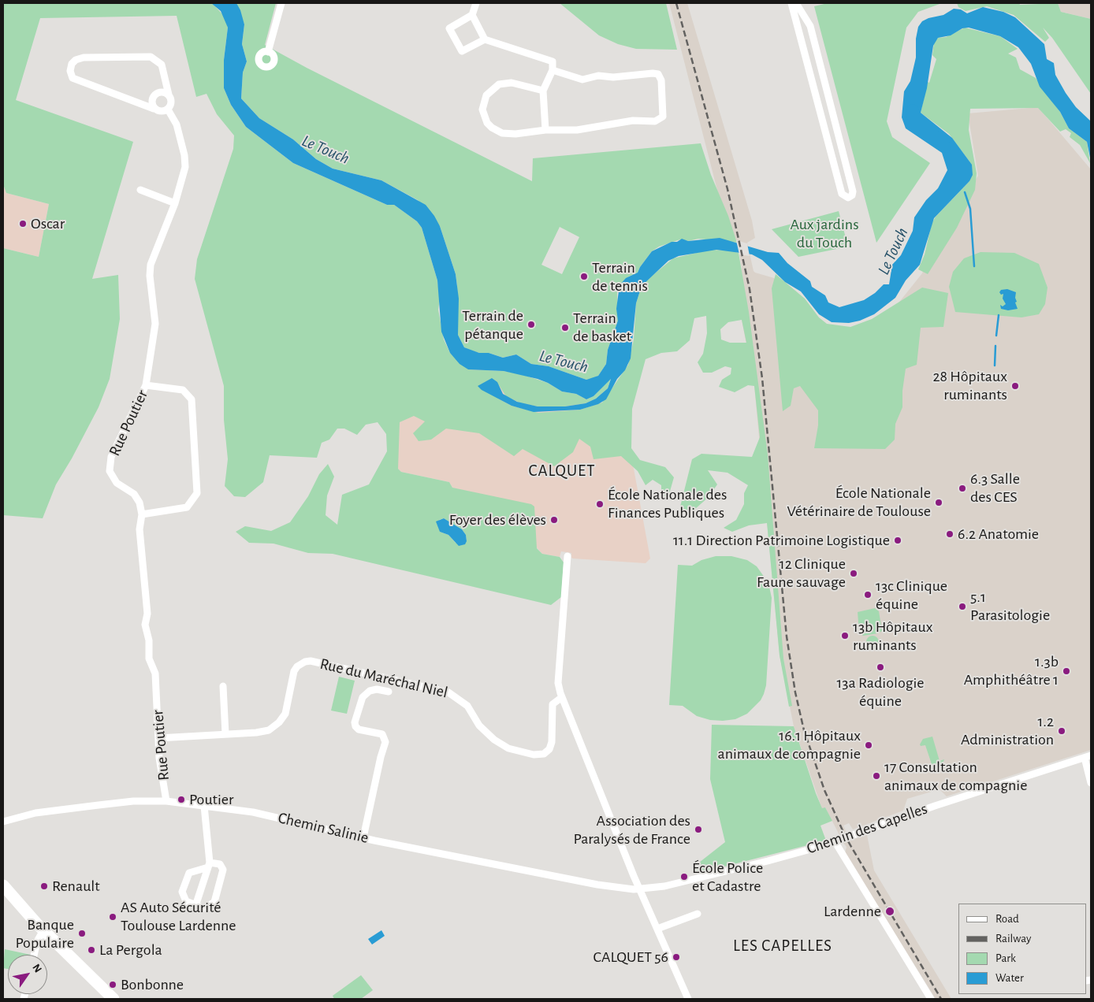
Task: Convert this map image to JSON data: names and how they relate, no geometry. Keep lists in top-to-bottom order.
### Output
{
  "streets": {
    "street": [
      "Rue Poutier",
      "Rue du Maréchal Niel",
      "Chemin Salinie",
      "Chemin des Capelles"
    ]
  },
  "crossings": [
    ["Rue Poutier", "Rue du Maréchal Niel"],
    ["Rue Poutier", "Chemin Salinie"],
    ["Chemin Salinie", "Chemin des Capelles"]
  ],
  "districts": ["CALQUET", "LES CAPELLES"],
  "water": ["Le Touch"],
  "parks": ["Aux jardins du Touch"],
  "places": [
    "Oscar",
    "Terrain de tennis",
    "Terrain de pétanque",
    "Terrain de basket",
    "28 Hôpitaux ruminants",
    "6.3 Salle des CES",
    "École Nationale Vétérinaire de Toulouse",
    "École Nationale des Finances Publiques",
    "Foyer des élèves",
    "6.2 Anatomie",
    "11.1 Direction Patrimoine Logistique",
    "12 Clinique Faune sauvage",
    "13c Clinique équine",
    "5.1 Parasitologie",
    "13b Hôpitaux ruminants",
    "13a Radiologie équine",
    "1.3b Amphithéâtre 1",
    "1.2 Administration",
    "16.1 Hôpitaux animaux de compagnie",
    "17 Consultation animaux de compagnie",
    "Poutier",
    "Association des Paralysés de France",
    "École Police et Cadastre",
    "Renault",
    "Lardenne",
    "AS Auto Sécurité Toulouse Lardenne",
    "Banque Populaire",
    "La Pergola",
    "CALQUET 56",
    "Bonbonne"
  ],
  "legend": [
    "Road",
    "Railway",
    "Park",
    "Water"
  ],
  "north": "top right"
}
